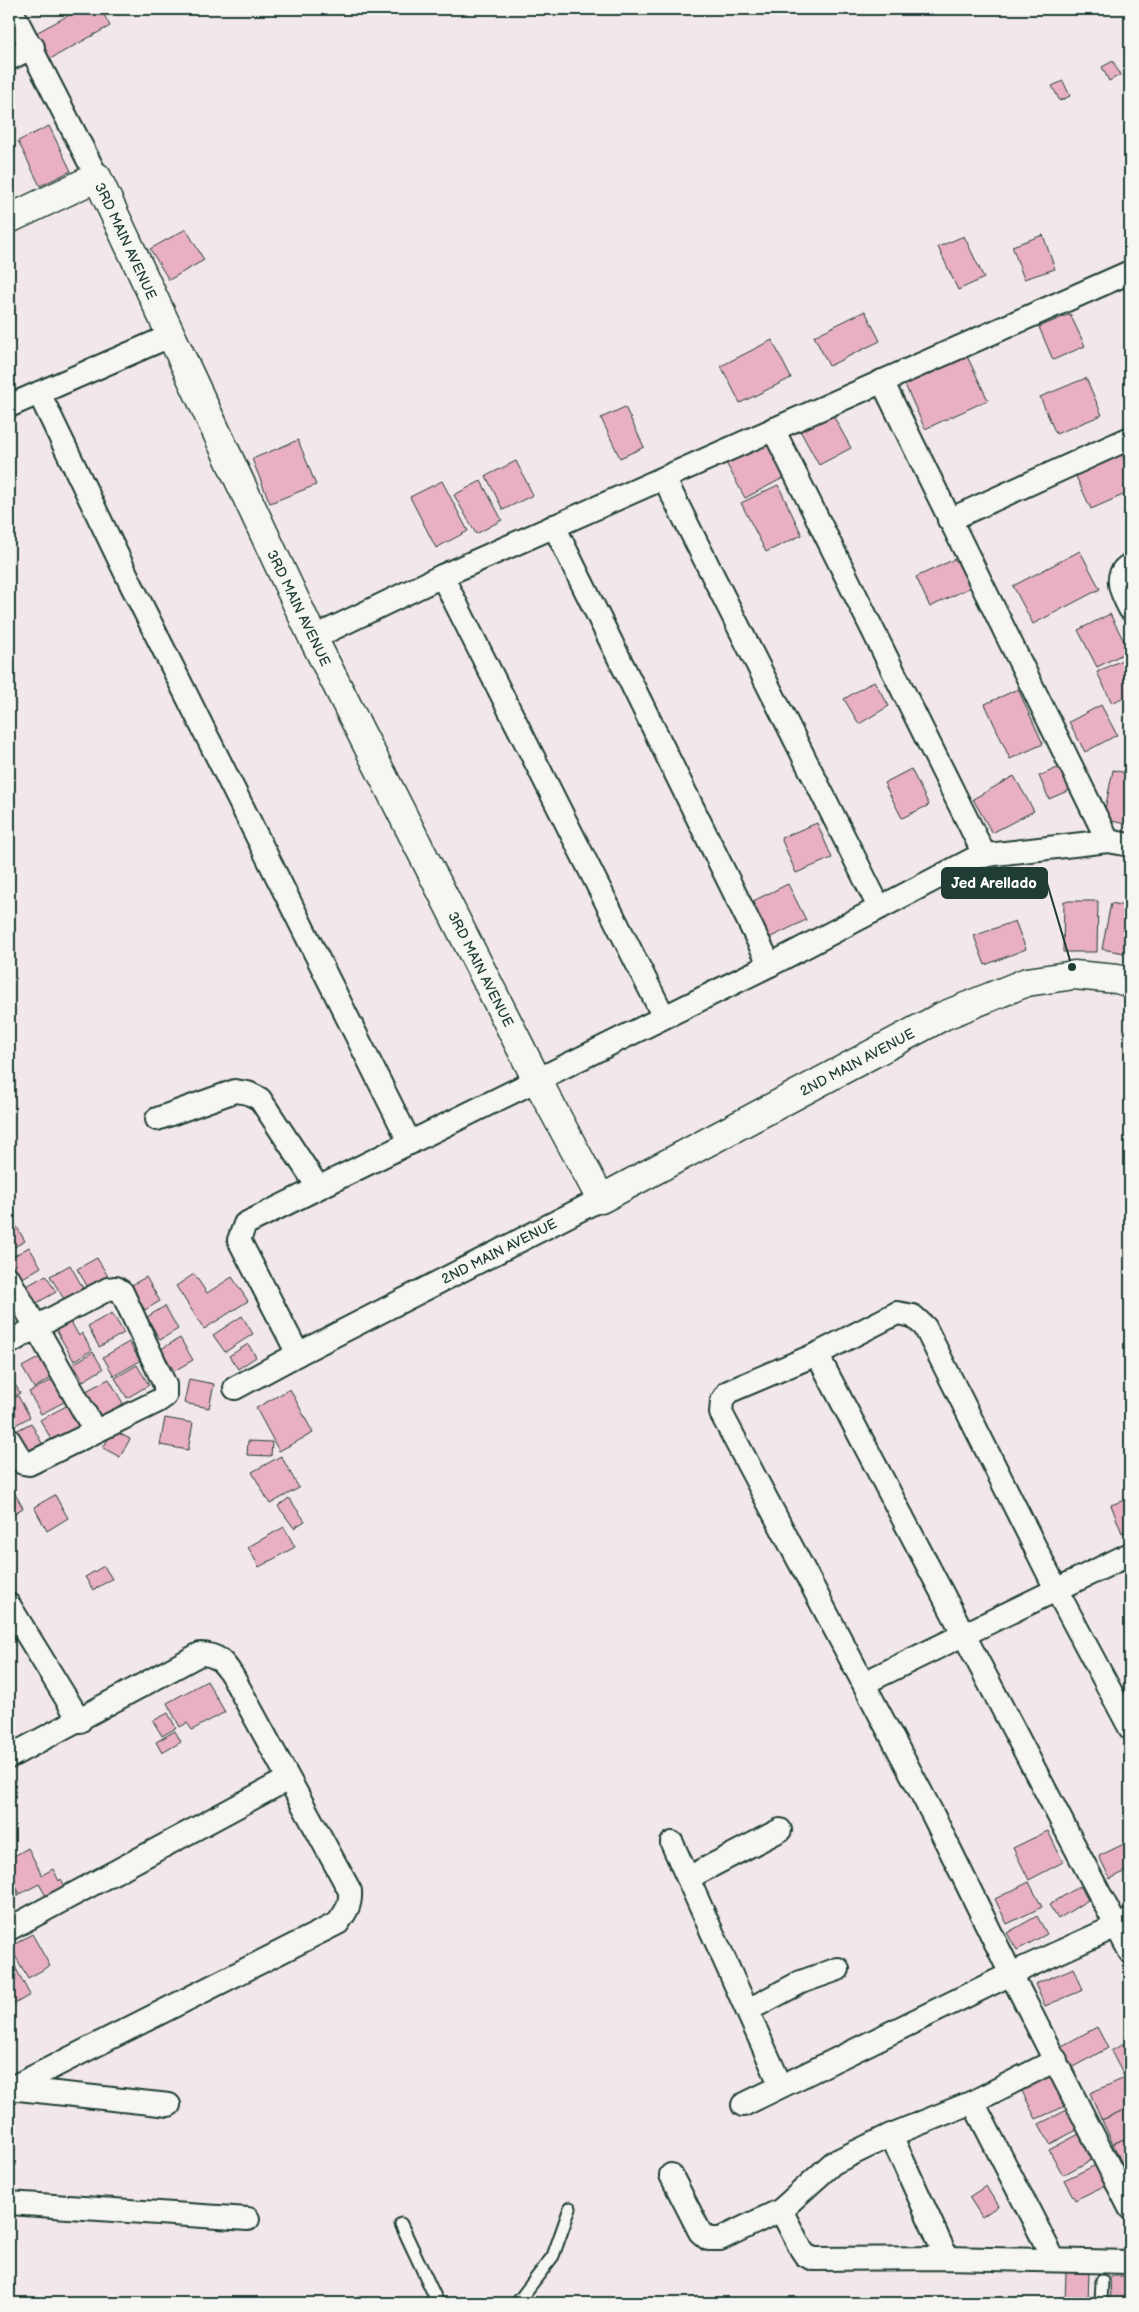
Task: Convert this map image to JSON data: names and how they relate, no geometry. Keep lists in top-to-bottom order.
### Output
{
  "streets": {
    "street": ["3RD MAIN AVENUE", "2ND MAIN AVENUE"]
  },
  "crossings": [
    ["3RD MAIN AVENUE", "2ND MAIN AVENUE"]
  ],
  "places": ["Jed Arellado"]
}
